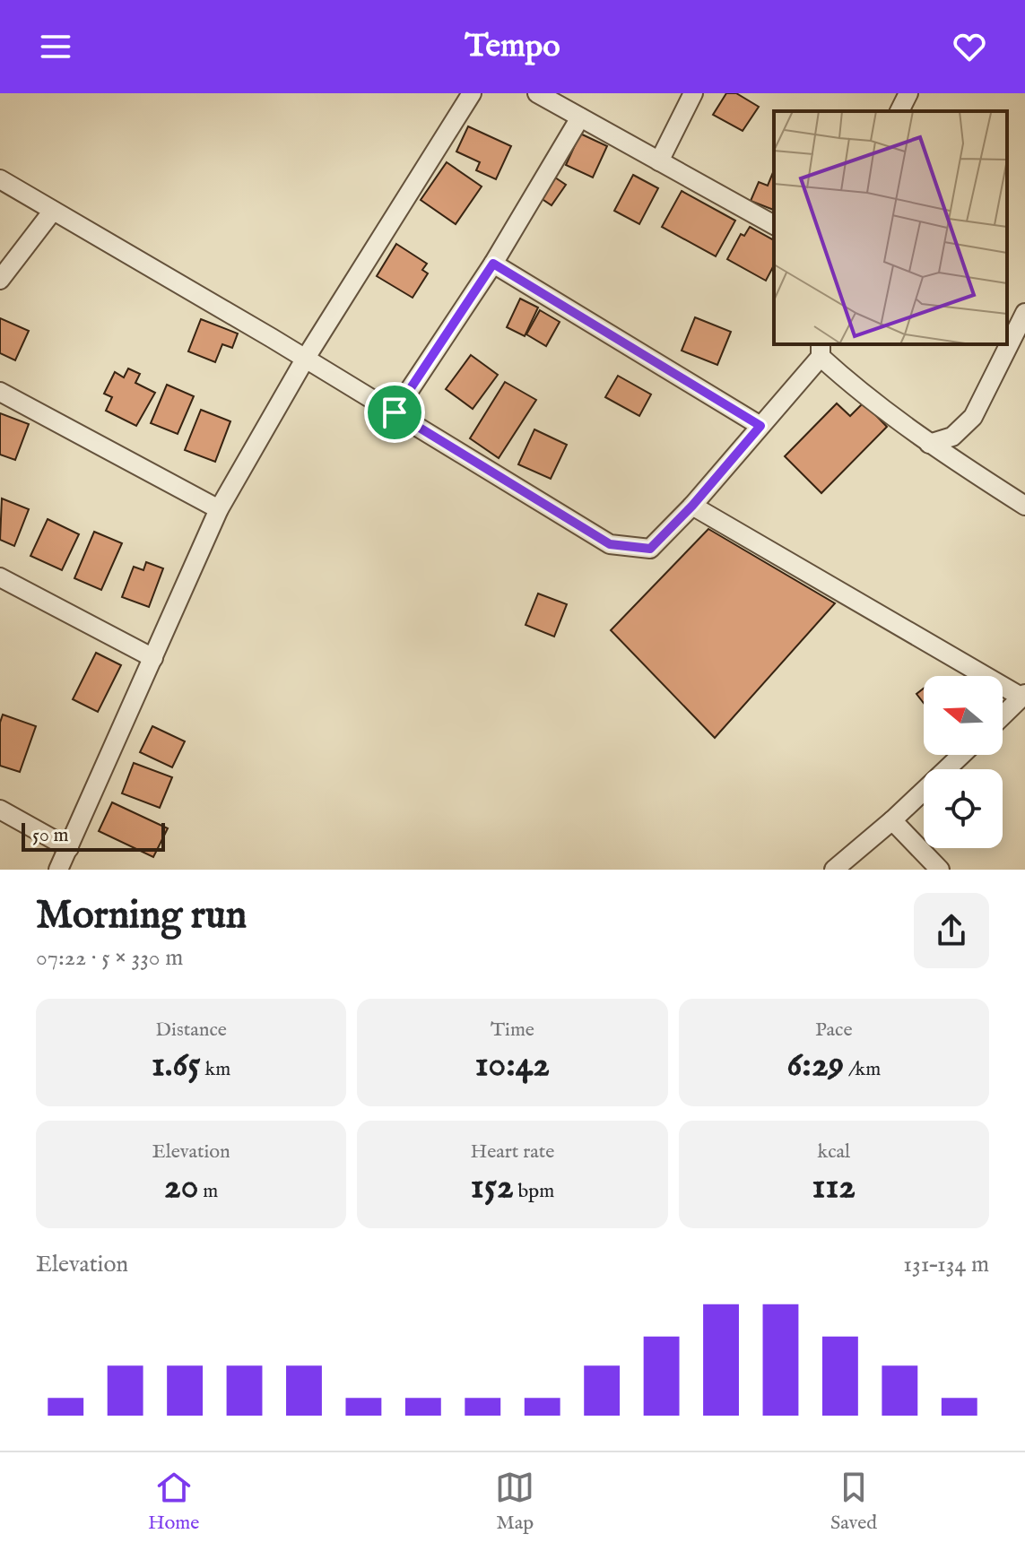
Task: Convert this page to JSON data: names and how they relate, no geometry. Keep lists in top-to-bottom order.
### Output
{
  "scale_bar": "50 m",
  "north": "left",
  "page": {
    "header": "Tempo",
    "scale": "50 m",
    "heading": ["Morning run", "07:22 · 5 × 330 m"],
    "stats": [
      ["Distance", "1.65 km"],
      ["Time", "10:42"],
      ["Pace", "6:29 /km"],
      ["Elevation", "20 m"],
      ["Heart rate", "152 bpm"],
      ["kcal", "112"]
    ],
    "chart": ["Elevation", "131–134 m"],
    "tabs": ["Home", "Map", "Saved"]
  }
}
